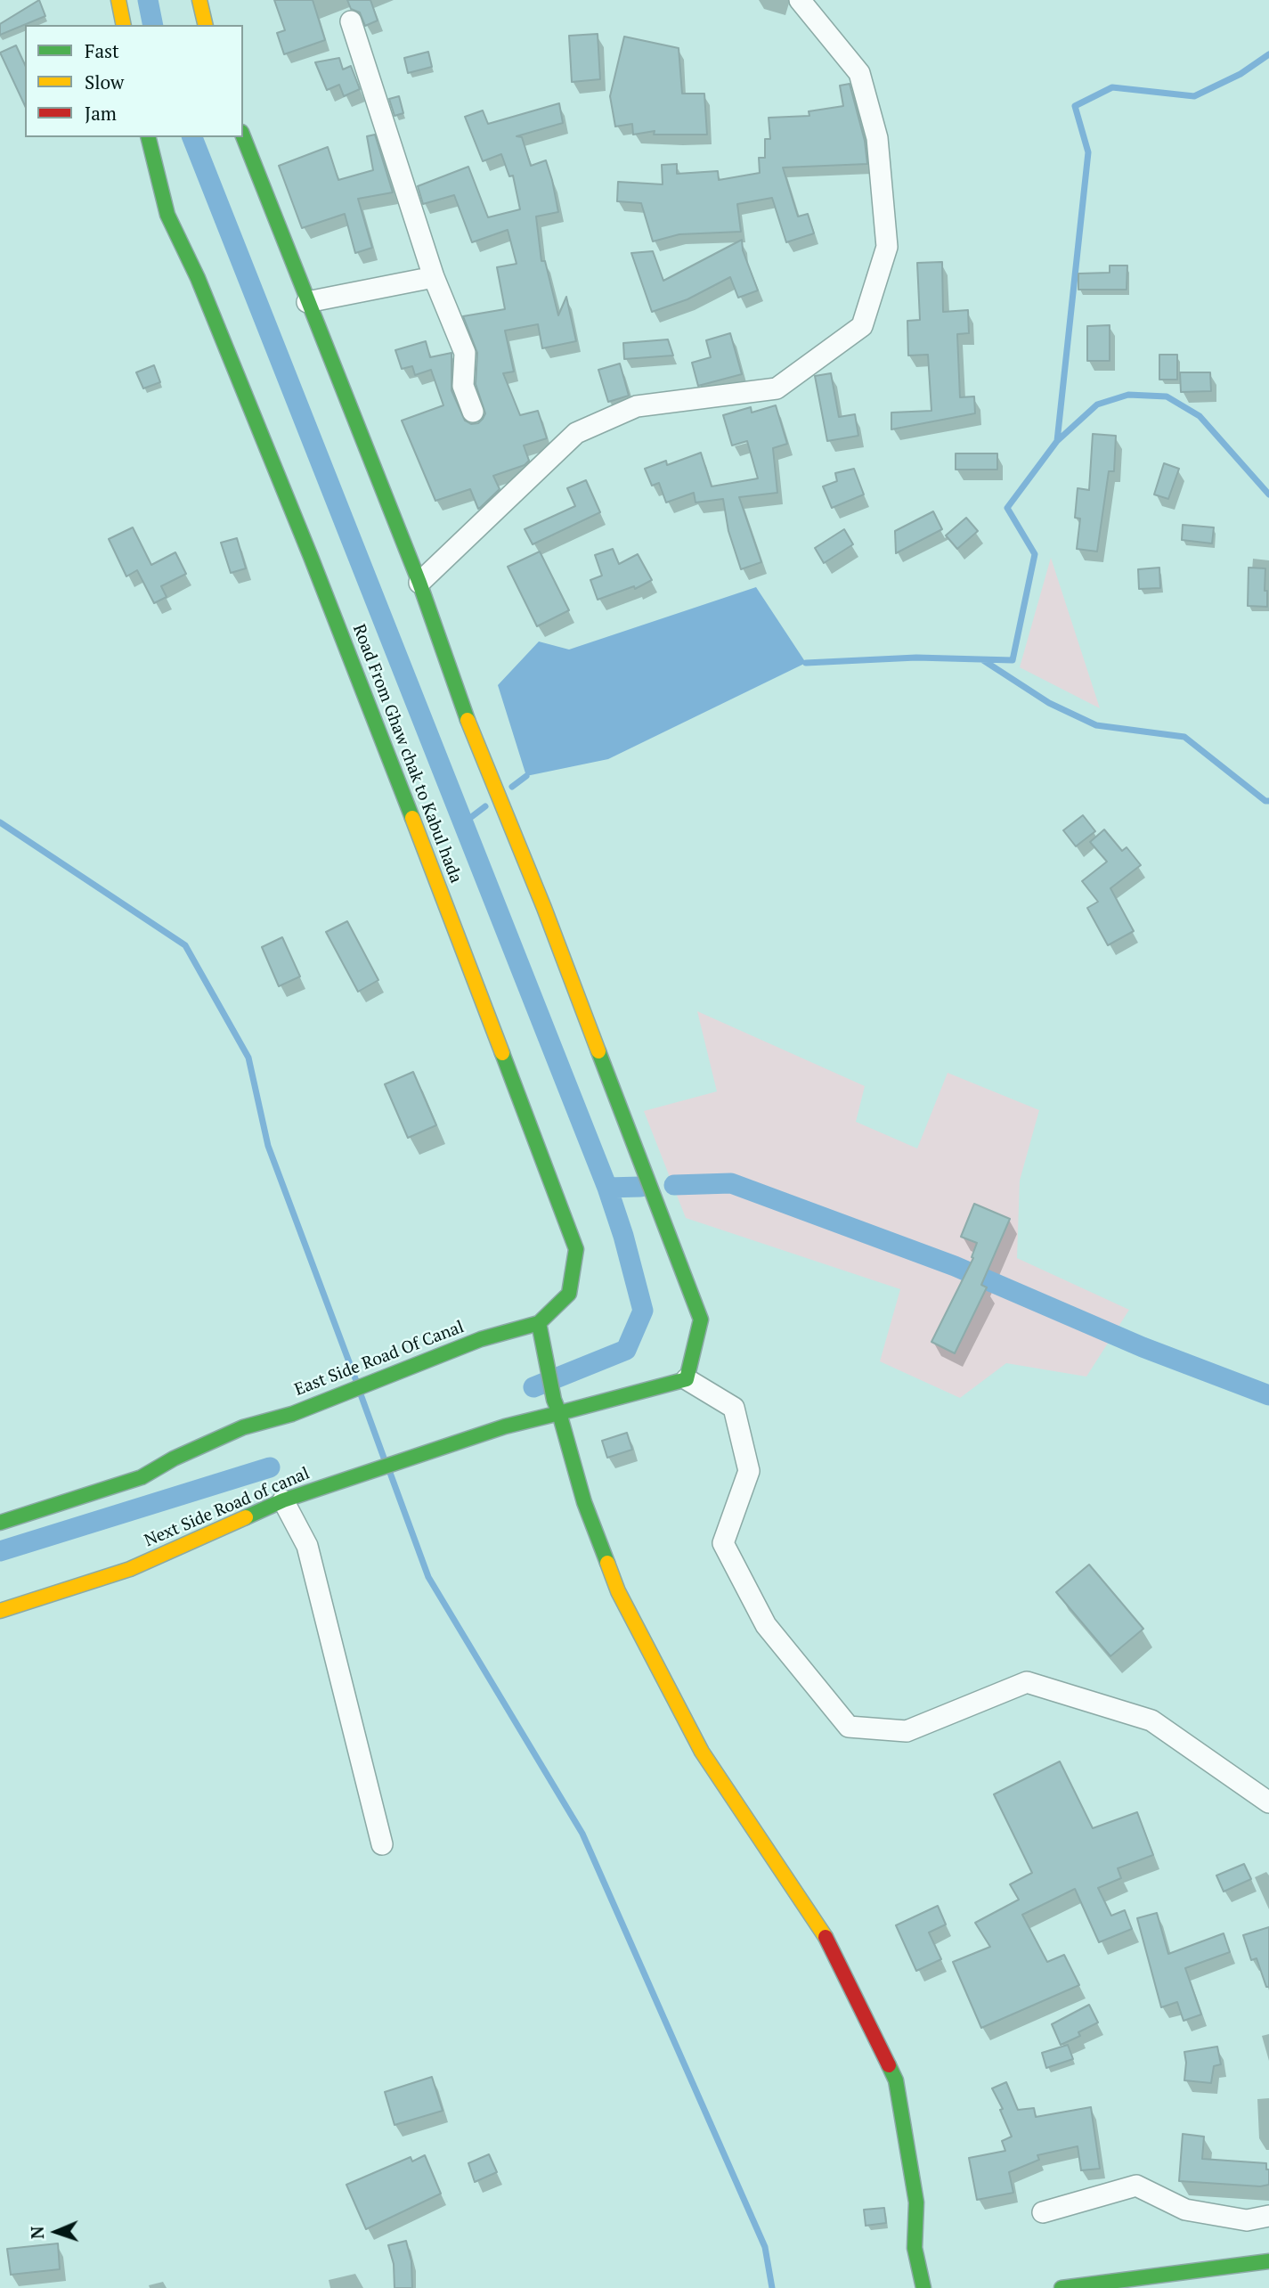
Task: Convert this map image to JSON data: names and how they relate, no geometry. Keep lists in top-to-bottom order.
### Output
{
  "streets": {
    "main road": ["Road From Ghaw chak to Kabul hada", "East Side Road Of Canal", "Next Side Road of canal"]
  },
  "crossings": [
    ["Road From Ghaw chak to Kabul hada", "East Side Road Of Canal"]
  ],
  "legend": ["Fast", "Slow", "Jam"],
  "north": "left"
}
